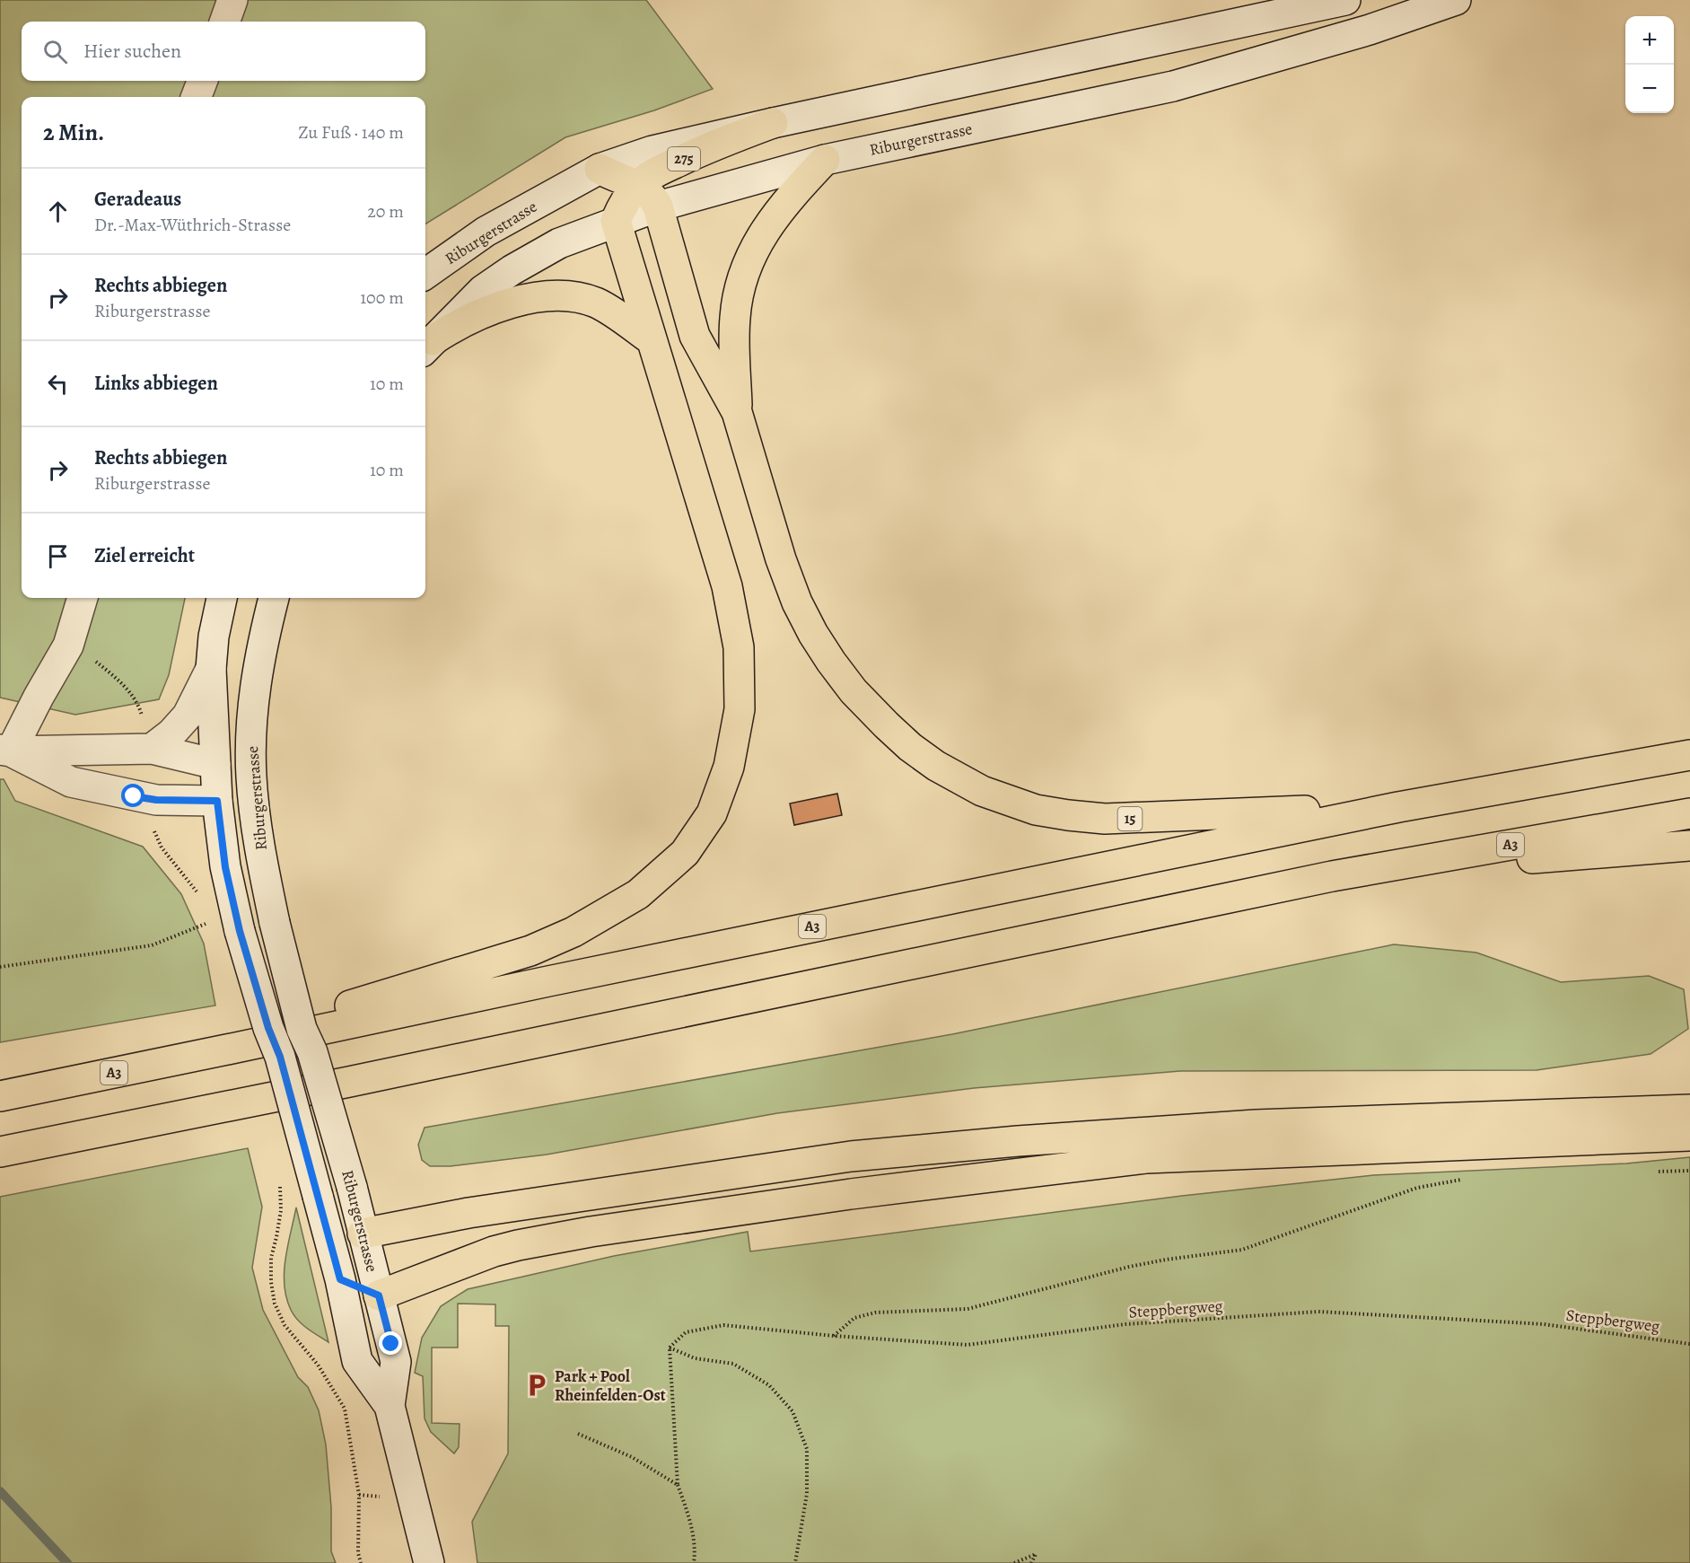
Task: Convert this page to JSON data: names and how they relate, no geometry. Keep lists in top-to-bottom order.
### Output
{
  "streets": {
    "highway": ["275", "15", "A3"],
    "main road": ["Riburgerstrasse"],
    "path": ["Steppbergweg"]
  },
  "crossings": [
    ["Riburgerstrasse", "275"],
    ["15", "A3"]
  ],
  "places": {
    "parking": ["Park + Pool Rheinfelden-Ost"]
  },
  "page": {
    "map_buttons": ["+", "−"],
    "search": "Hier suchen",
    "heading": ["2 Min.", "Zu Fuß · 140 m"],
    "list": [
      ["Geradeaus", "Dr.-Max-Wüthrich-Strasse", "20 m"],
      ["Rechts abbiegen", "Riburgerstrasse", "100 m"],
      ["Links abbiegen", "10 m"],
      ["Rechts abbiegen", "Riburgerstrasse", "10 m"],
      "Ziel erreicht"
    ]
  }
}
